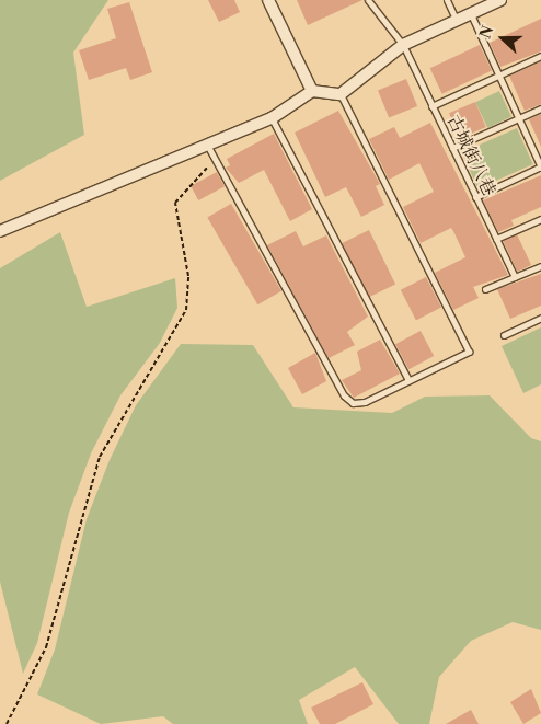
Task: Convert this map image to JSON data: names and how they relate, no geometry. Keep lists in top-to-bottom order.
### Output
{
  "streets": {
    "lane": ["古城街八巷"]
  },
  "north": "left"
}
